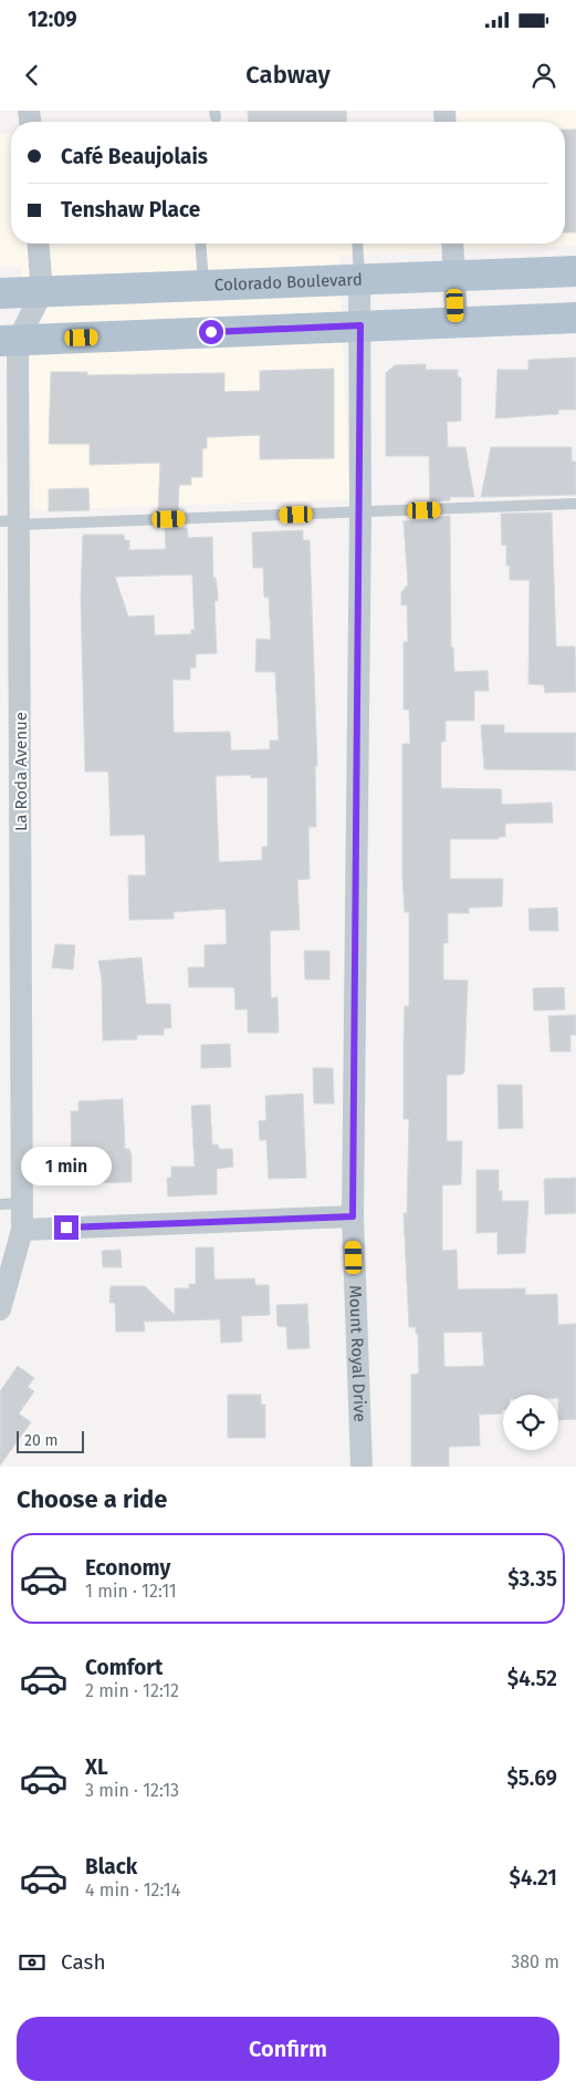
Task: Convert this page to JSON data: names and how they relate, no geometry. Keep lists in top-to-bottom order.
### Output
{
  "streets": {
    "main road": ["Colorado Boulevard"],
    "street": ["La Roda Avenue", "Mount Royal Drive"]
  },
  "crossings": [
    ["Colorado Boulevard", "La Roda Avenue"],
    ["Colorado Boulevard", "Mount Royal Drive"]
  ],
  "scale_bar": "20 m",
  "page": {
    "status": "12:09",
    "header": "Cabway",
    "banner": ["Café Beaujolais", "Tenshaw Place"],
    "bubble": "1 min",
    "scale": "20 m",
    "heading": "Choose a ride",
    "list": [
      {
        "name": "Economy",
        "note": "1 min · 12:11",
        "value": "$3.35"
      },
      {
        "name": "Comfort",
        "note": "2 min · 12:12",
        "value": "$4.52"
      },
      {
        "name": "XL",
        "note": "3 min · 12:13",
        "value": "$5.69"
      },
      {
        "name": "Black",
        "note": "4 min · 12:14",
        "value": "$4.21"
      }
    ],
    "pay": ["Cash", "380 m"],
    "buttons": "Confirm"
  }
}
